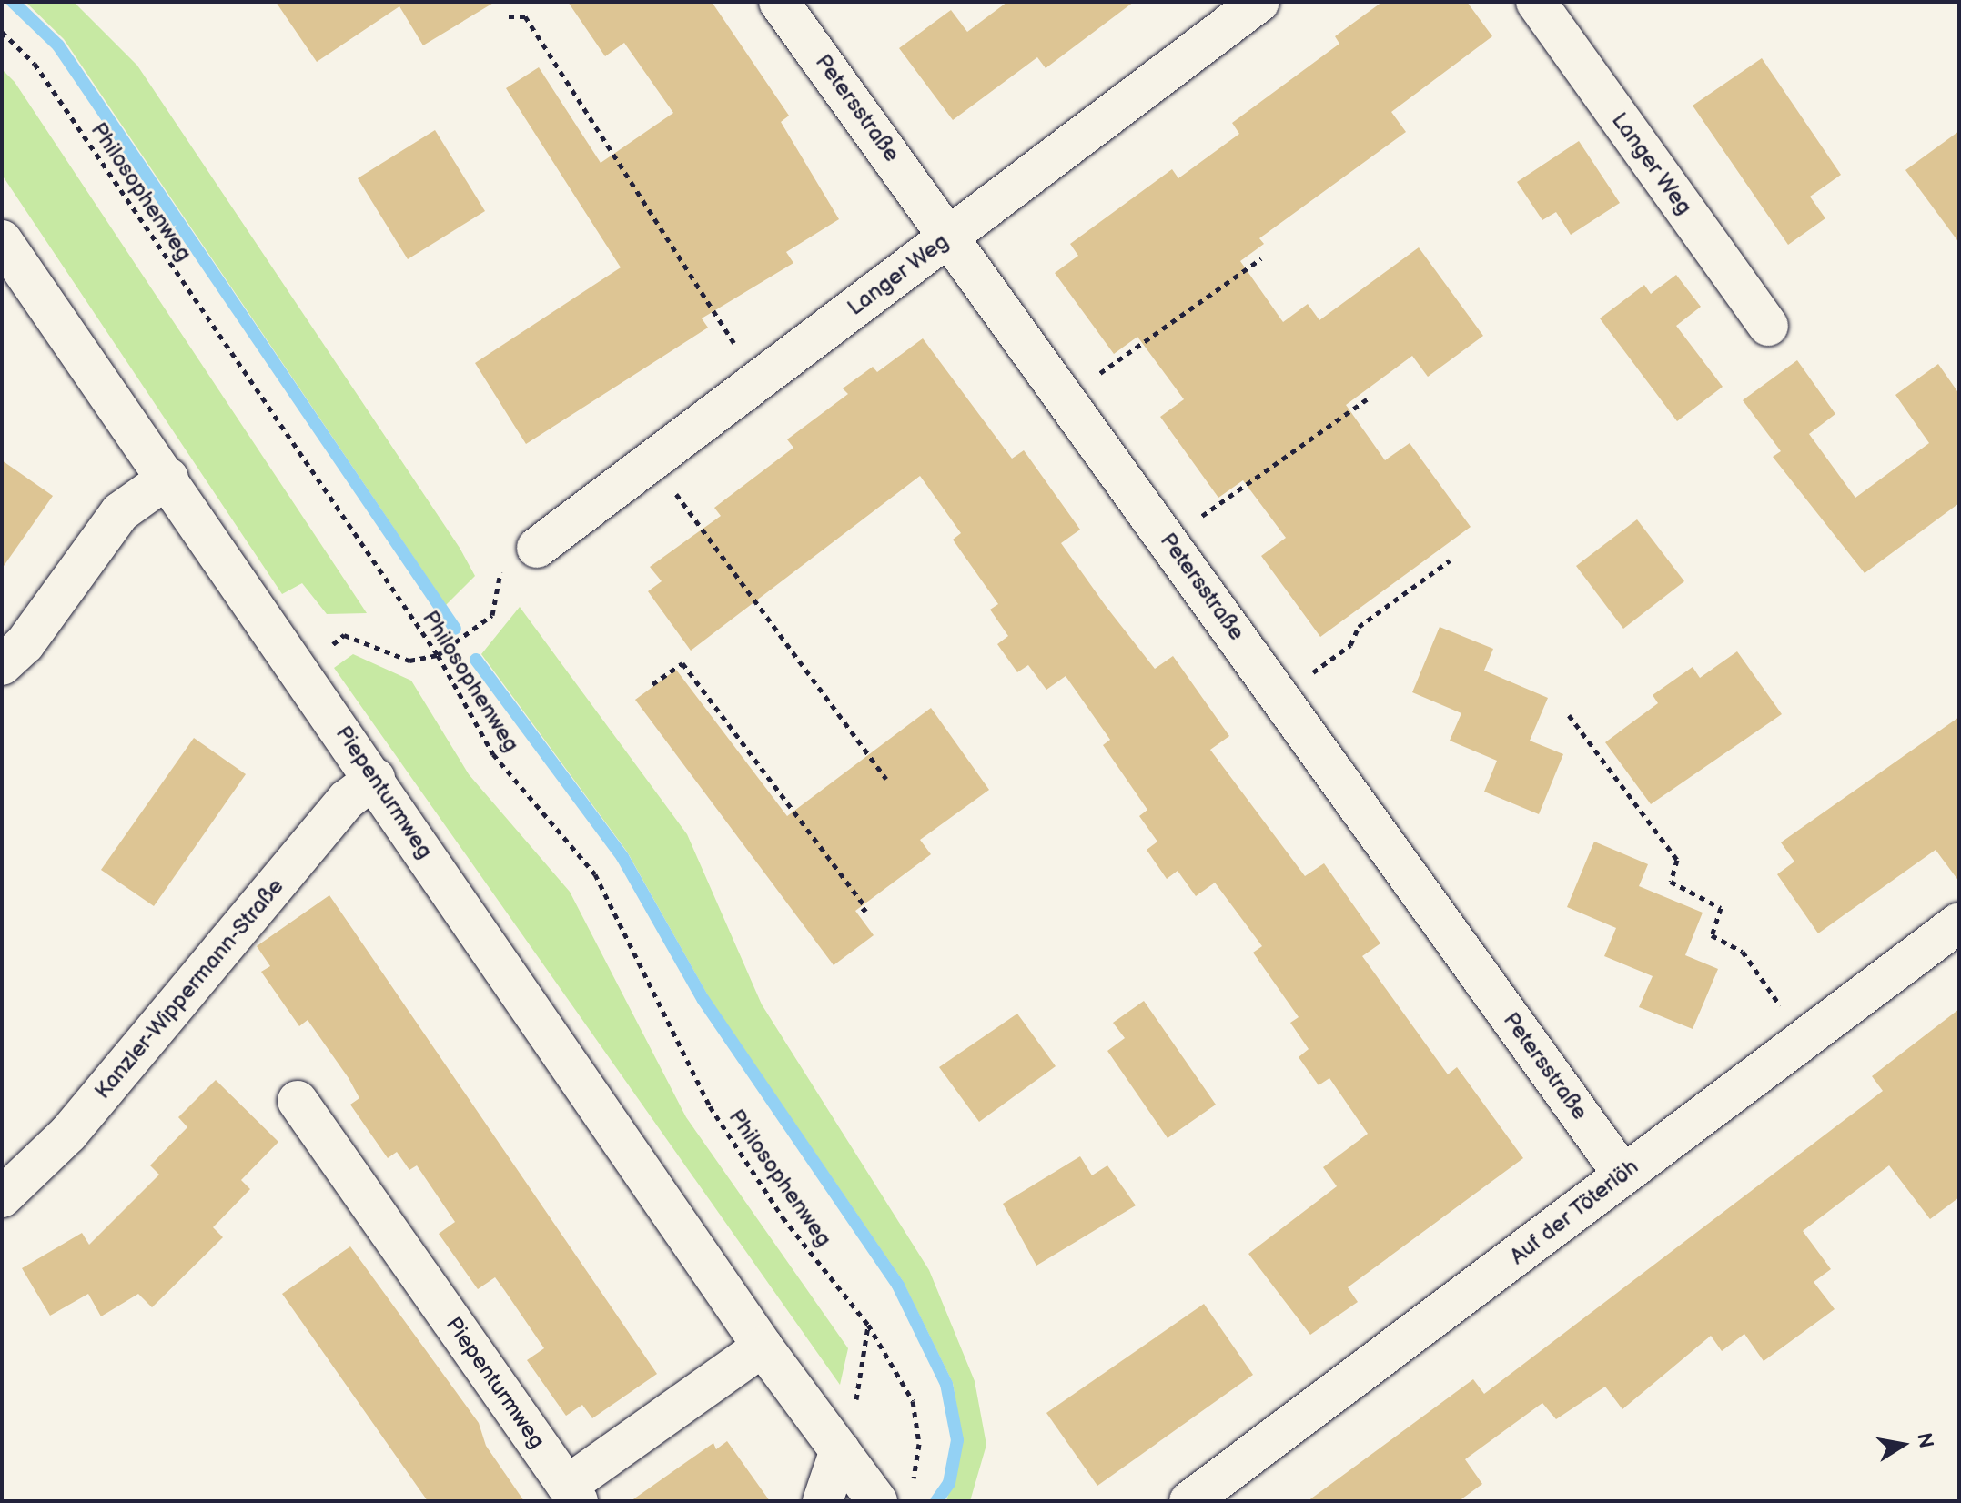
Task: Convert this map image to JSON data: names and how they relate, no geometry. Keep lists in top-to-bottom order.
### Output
{
  "streets": {
    "street": [
      "Petersstraße",
      "Langer Weg",
      "Piepenturmweg",
      "Kanzler-Wippermann-Straße",
      "Auf der Töterlöh"
    ],
    "path": ["Philosophenweg"]
  },
  "crossings": [
    ["Petersstraße", "Langer Weg"],
    ["Petersstraße", "Auf der Töterlöh"],
    ["Piepenturmweg", "Kanzler-Wippermann-Straße"]
  ],
  "north": "right"
}
